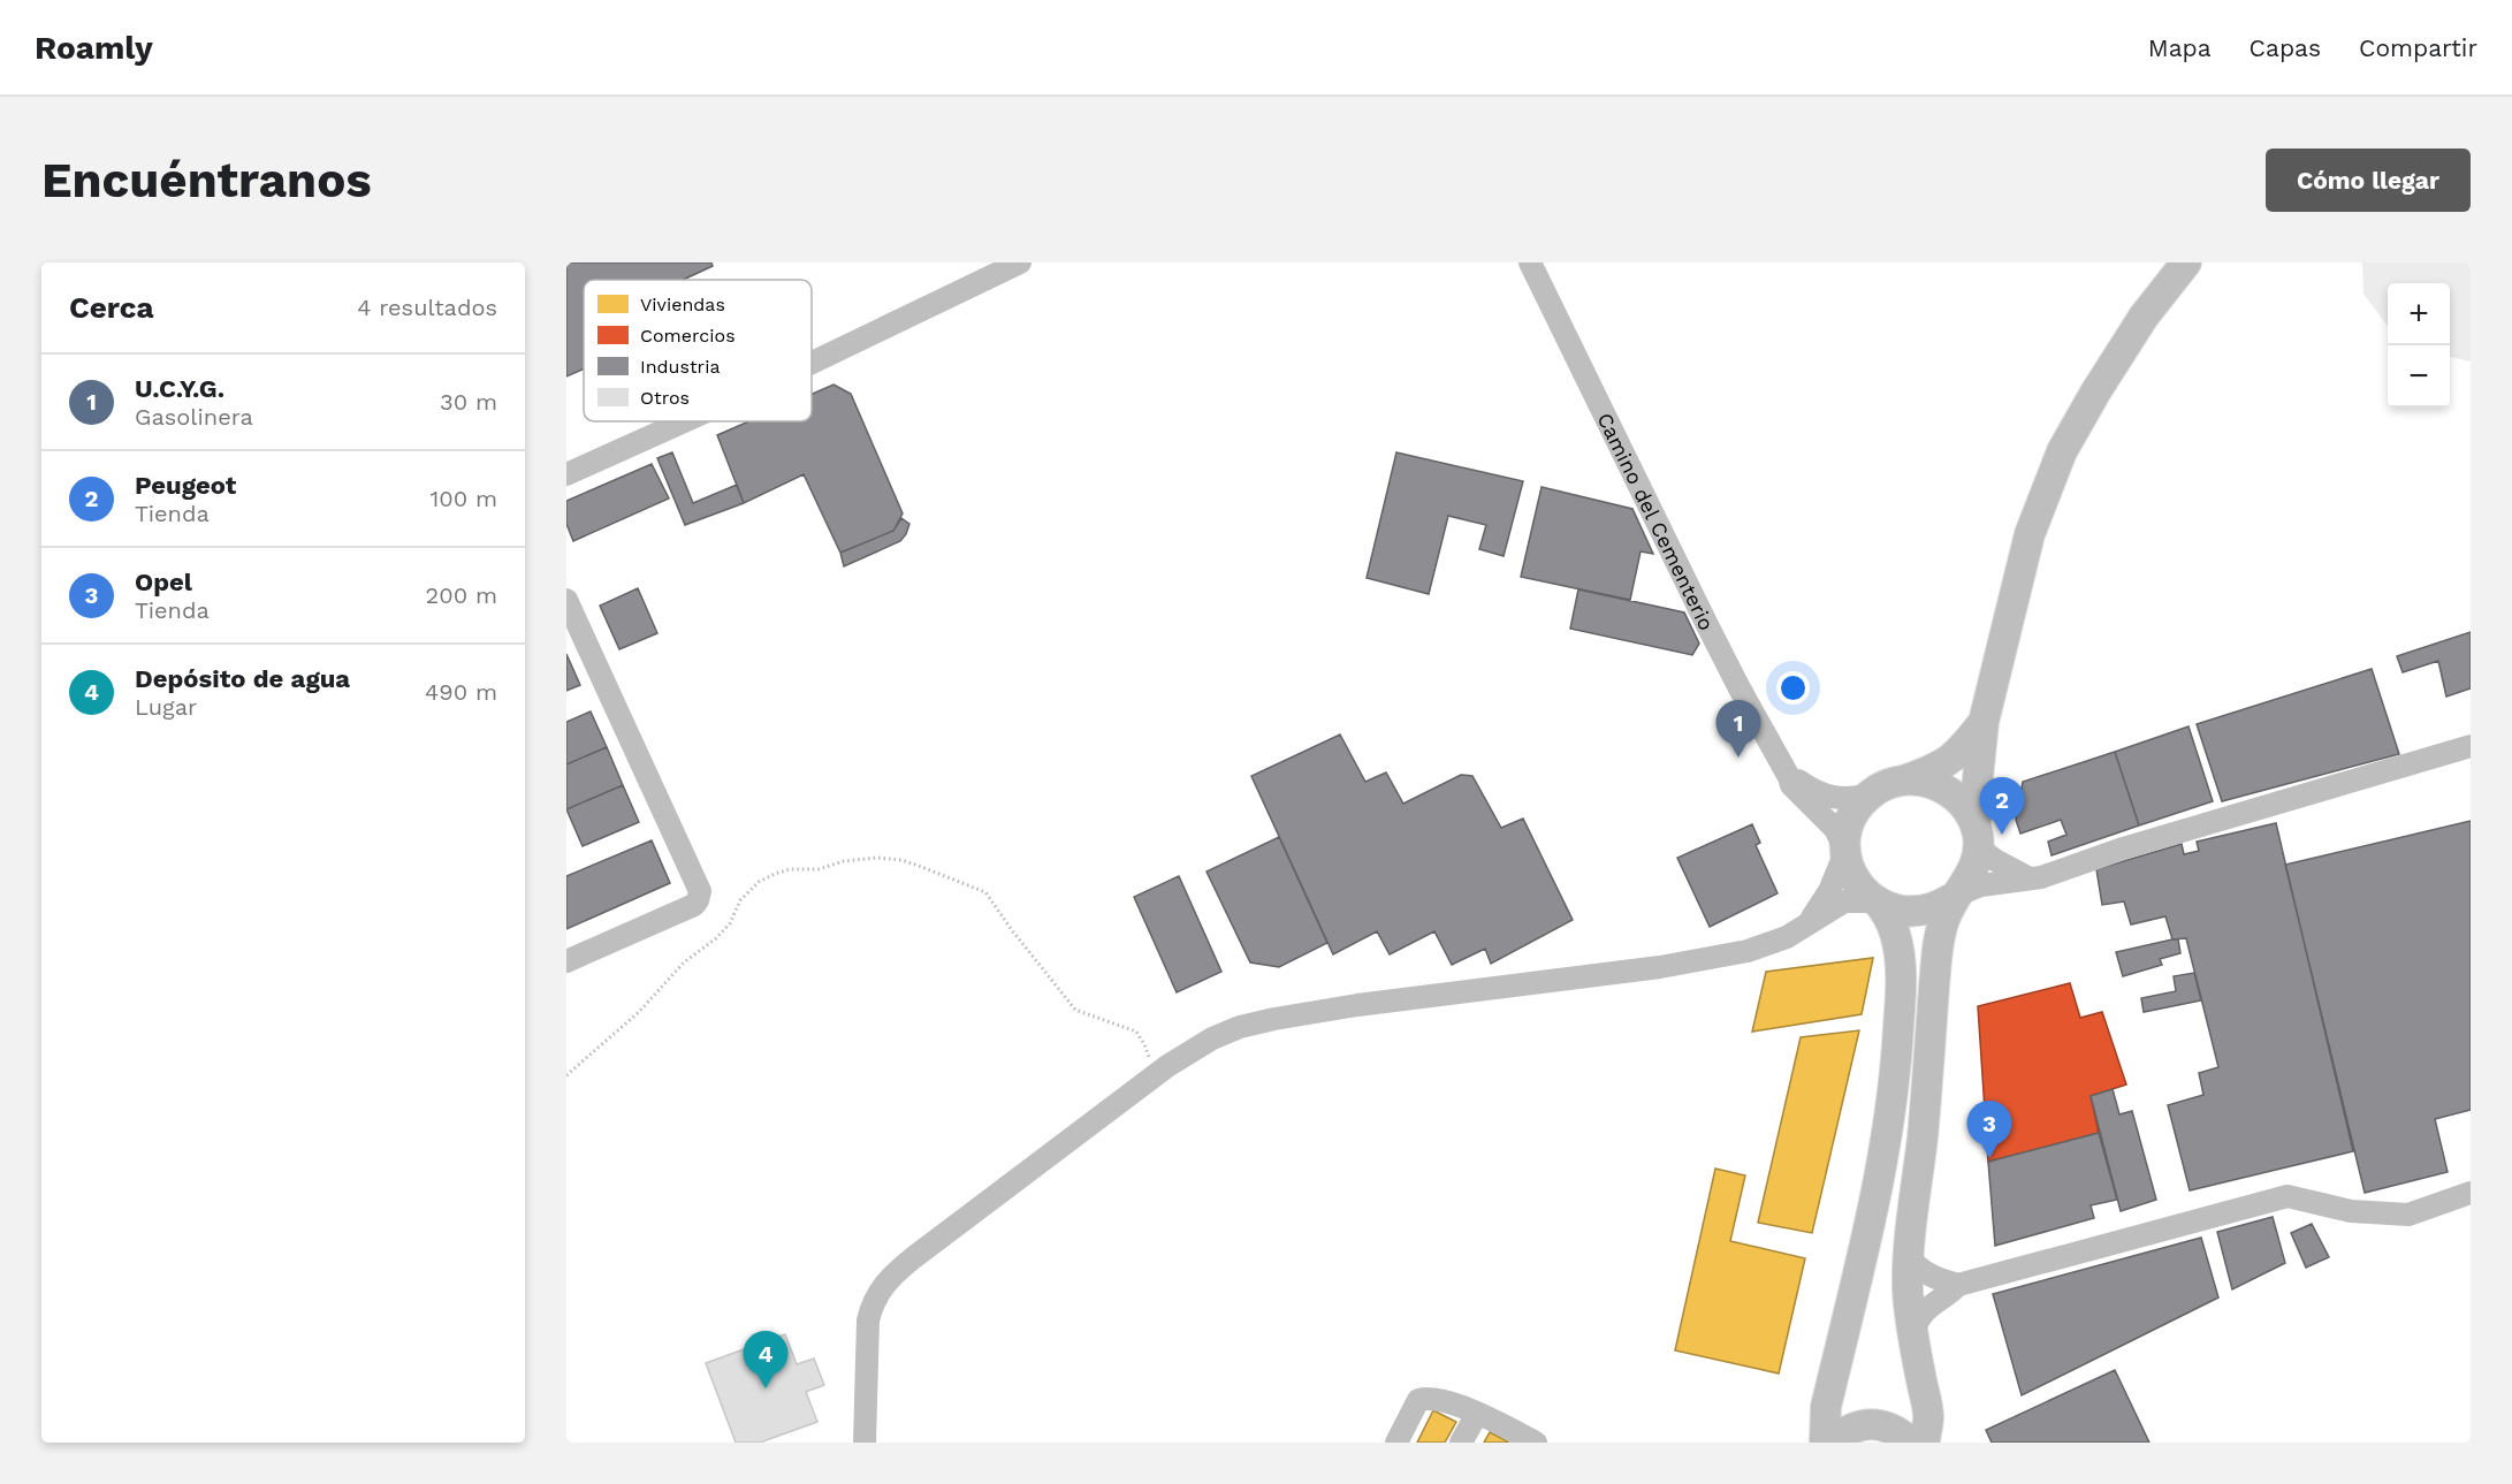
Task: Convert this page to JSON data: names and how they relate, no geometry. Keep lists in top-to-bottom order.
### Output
{
  "streets": {
    "street": ["Camino del Cementerio"]
  },
  "legend": [
    "Viviendas",
    "Comercios",
    "Industria",
    "Otros"
  ],
  "page": {
    "header": "Roamly",
    "nav": ["Mapa", "Capas", "Compartir"],
    "buttons": "Cómo llegar",
    "title": "Encuéntranos",
    "heading": ["Cerca", "4 resultados"],
    "map_buttons": ["+", "−"],
    "list": [
      {
        "mark": "1",
        "name": "U.C.Y.G.",
        "note": "Gasolinera",
        "value": "30 m"
      },
      {
        "mark": "2",
        "name": "Peugeot",
        "note": "Tienda",
        "value": "100 m"
      },
      {
        "mark": "3",
        "name": "Opel",
        "note": "Tienda",
        "value": "200 m"
      },
      {
        "mark": "4",
        "name": "Depósito de agua",
        "note": "Lugar",
        "value": "490 m"
      }
    ],
    "pins": [
      "1",
      "2",
      "3",
      "4"
    ]
  }
}
